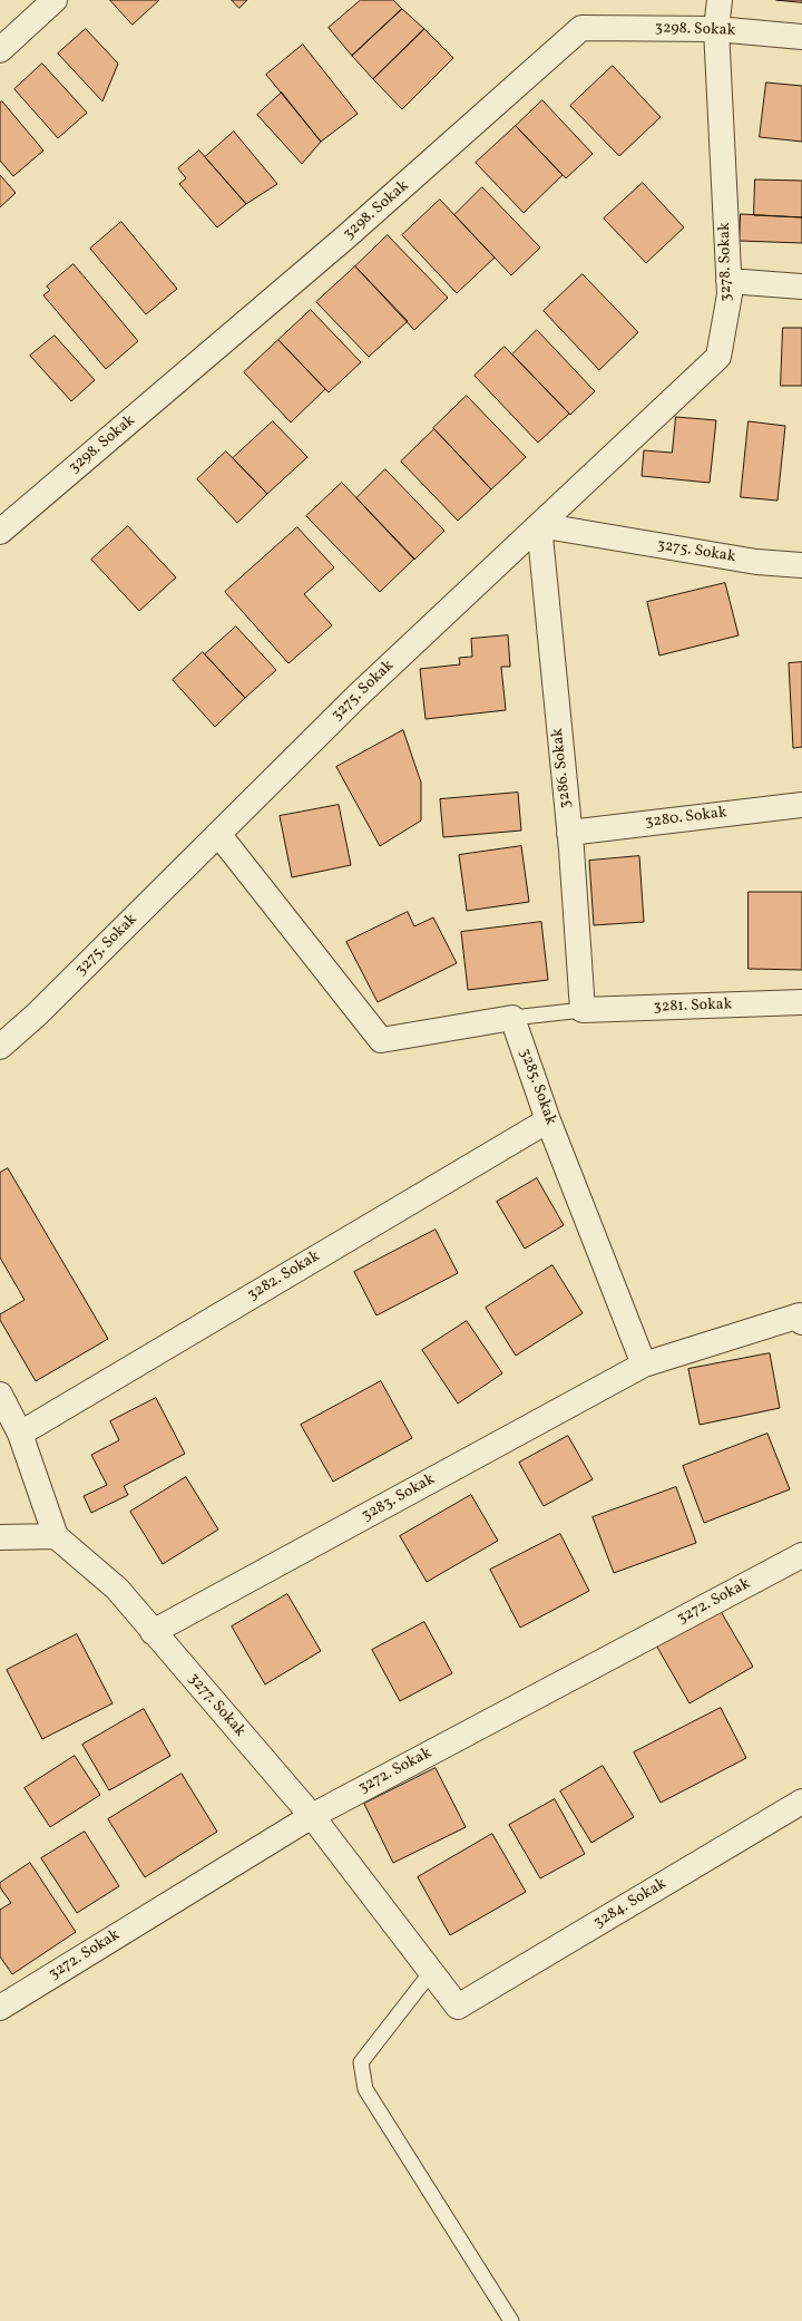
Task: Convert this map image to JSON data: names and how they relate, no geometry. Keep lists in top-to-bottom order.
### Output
{
  "streets": {
    "street": [
      "3298. Sokak",
      "3278. Sokak",
      "3275. Sokak",
      "3286. Sokak",
      "3280. Sokak",
      "3281. Sokak",
      "3285. Sokak",
      "3282. Sokak",
      "3283. Sokak",
      "3272. Sokak",
      "3277. Sokak",
      "3284. Sokak"
    ]
  },
  "crossings": [
    ["3298. Sokak", "3278. Sokak"],
    ["3278. Sokak", "3275. Sokak"],
    ["3278. Sokak", "3286. Sokak"],
    ["3275. Sokak", "3286. Sokak"],
    ["3286. Sokak", "3280. Sokak"],
    ["3286. Sokak", "3281. Sokak"],
    ["3285. Sokak", "3282. Sokak"],
    ["3285. Sokak", "3283. Sokak"],
    ["3283. Sokak", "3277. Sokak"],
    ["3272. Sokak", "3277. Sokak"],
    ["3277. Sokak", "3284. Sokak"]
  ]
}
